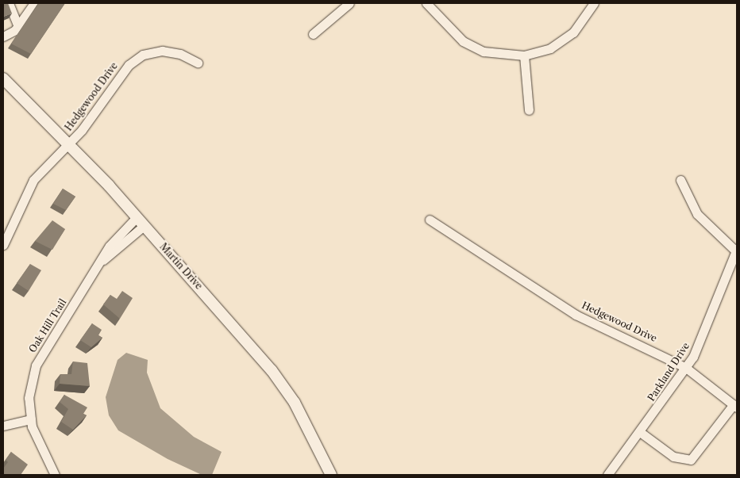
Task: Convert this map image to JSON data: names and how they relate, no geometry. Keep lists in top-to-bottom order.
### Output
{
  "streets": {
    "street": [
      "Hedgewood Drive",
      "Martin Drive",
      "Oak Hill Trail",
      "Parkland Drive"
    ]
  },
  "crossings": [
    ["Hedgewood Drive", "Martin Drive"],
    ["Hedgewood Drive", "Parkland Drive"]
  ]
}
